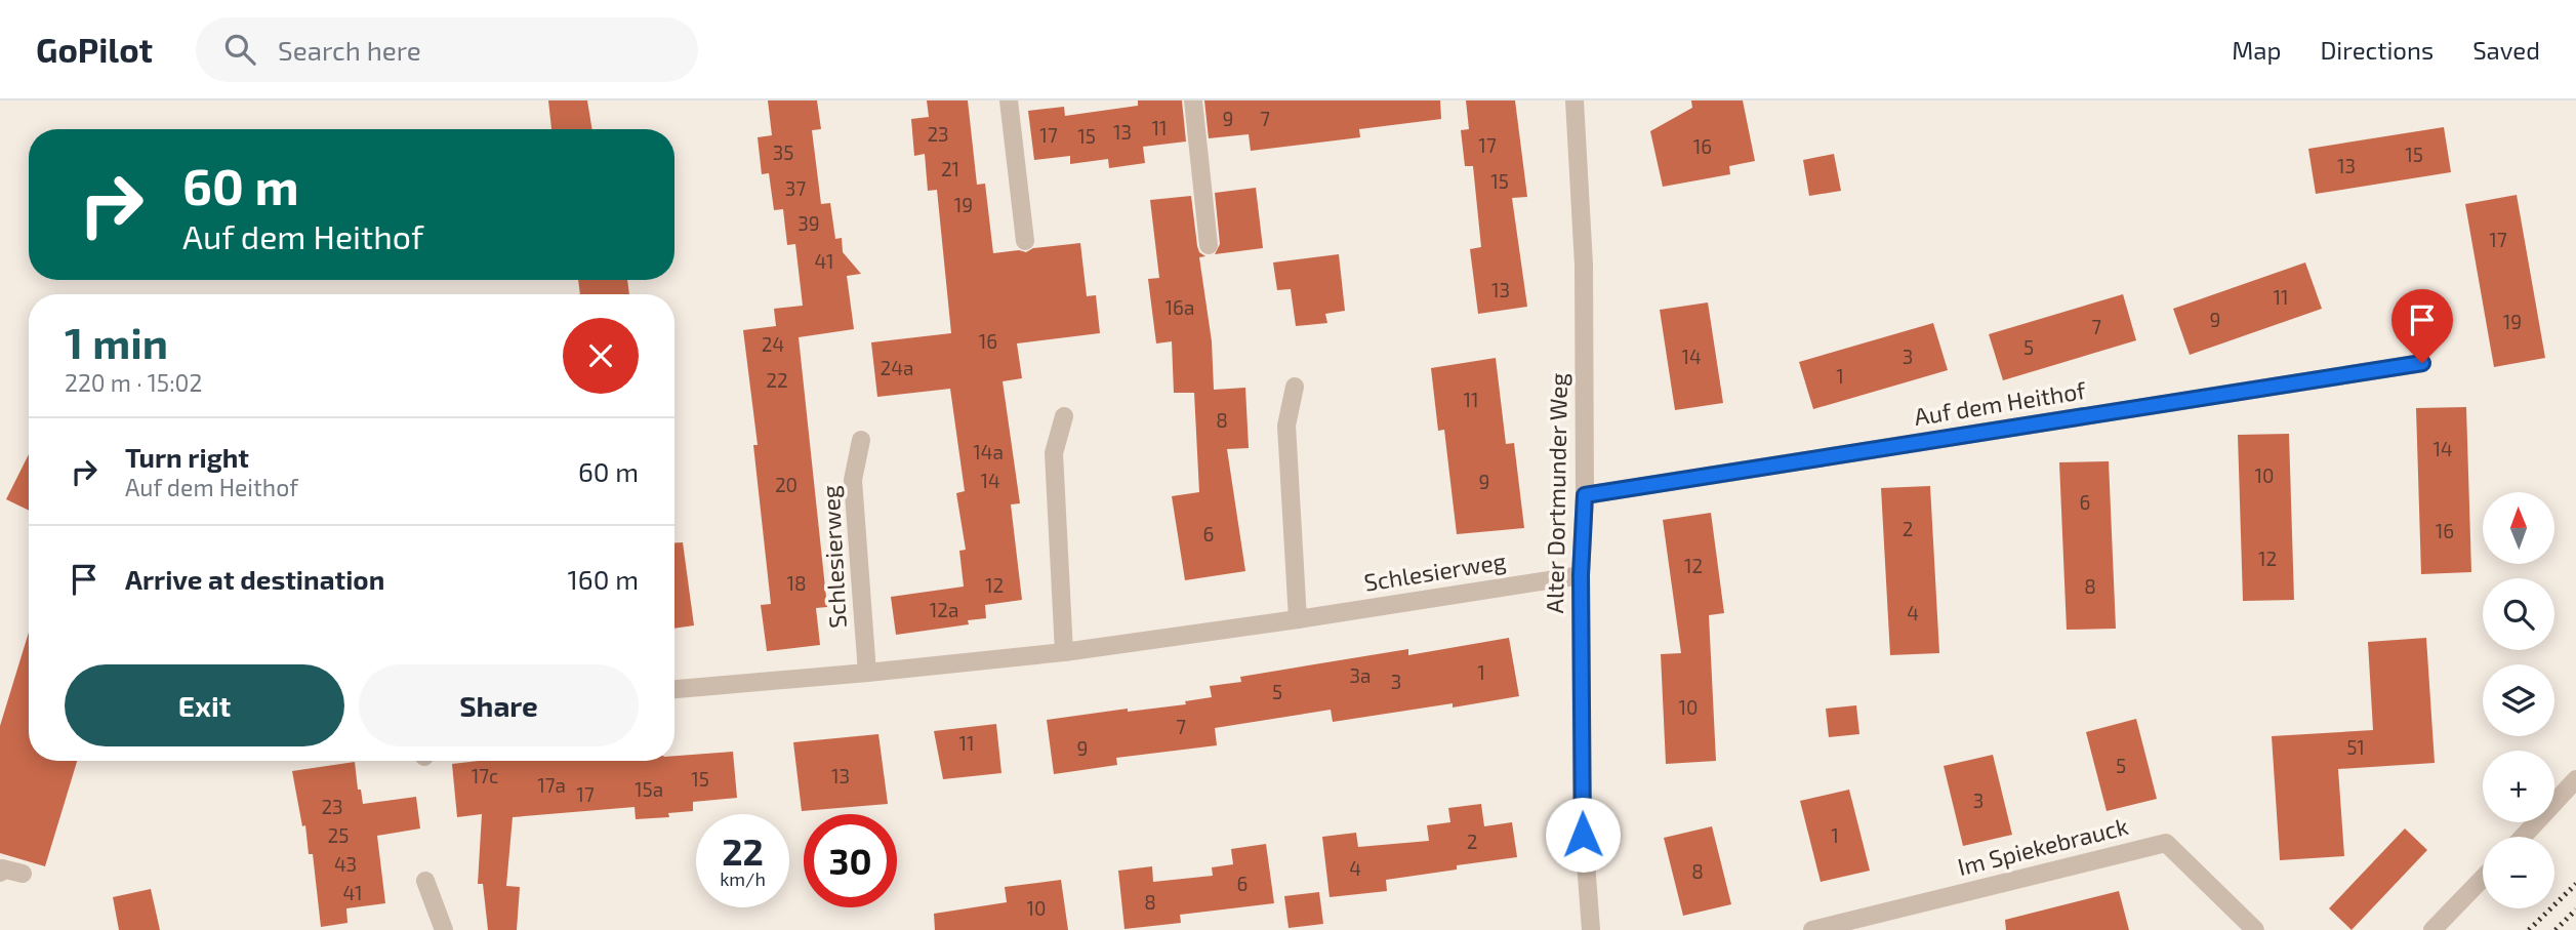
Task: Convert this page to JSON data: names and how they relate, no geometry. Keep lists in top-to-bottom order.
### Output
{
  "streets": {
    "street": [
      "Auf dem Heithof",
      "Alter Dortmunder Weg",
      "Schlesierweg",
      "Im Spiekebrauck"
    ]
  },
  "crossings": [
    ["Auf dem Heithof", "Alter Dortmunder Weg"],
    ["Alter Dortmunder Weg", "Schlesierweg"]
  ],
  "house_numbers": [
    "9",
    "7",
    "11",
    "13",
    "23",
    "17",
    "15",
    "17",
    "16",
    "35",
    "15",
    "13",
    "21",
    "15",
    "37",
    "19",
    "39",
    "17",
    "41",
    "13",
    "11",
    "16a",
    "9",
    "19",
    "7",
    "16",
    "24",
    "5",
    "14",
    "3",
    "24a",
    "1",
    "22",
    "11",
    "8",
    "14",
    "14a",
    "10",
    "14",
    "9",
    "20",
    "6",
    "2",
    "16",
    "6",
    "12",
    "12",
    "18",
    "12",
    "8",
    "12a",
    "4",
    "1",
    "3a",
    "3",
    "5",
    "10",
    "7",
    "11",
    "51",
    "9",
    "5",
    "17c",
    "13",
    "15",
    "17a",
    "15a",
    "17",
    "3",
    "23",
    "25",
    "1",
    "2",
    "43",
    "4",
    "8",
    "6",
    "41",
    "8",
    "10"
  ],
  "north": "top",
  "page": {
    "header": "GoPilot",
    "search": "Search here",
    "nav": ["Map", "Directions", "Saved"],
    "turn": ["60 m", "Auf dem Heithof"],
    "heading": ["1 min", "220 m · 15:02"],
    "list": [
      {
        "name": "Turn right",
        "note": "Auf dem Heithof",
        "value": "60 m"
      },
      {
        "name": "Arrive at destination",
        "value": "160 m"
      }
    ],
    "map_buttons": ["+", "−"],
    "buttons": ["Exit", "Share"],
    "speed": "22 km/h",
    "limit": "30"
  }
}
